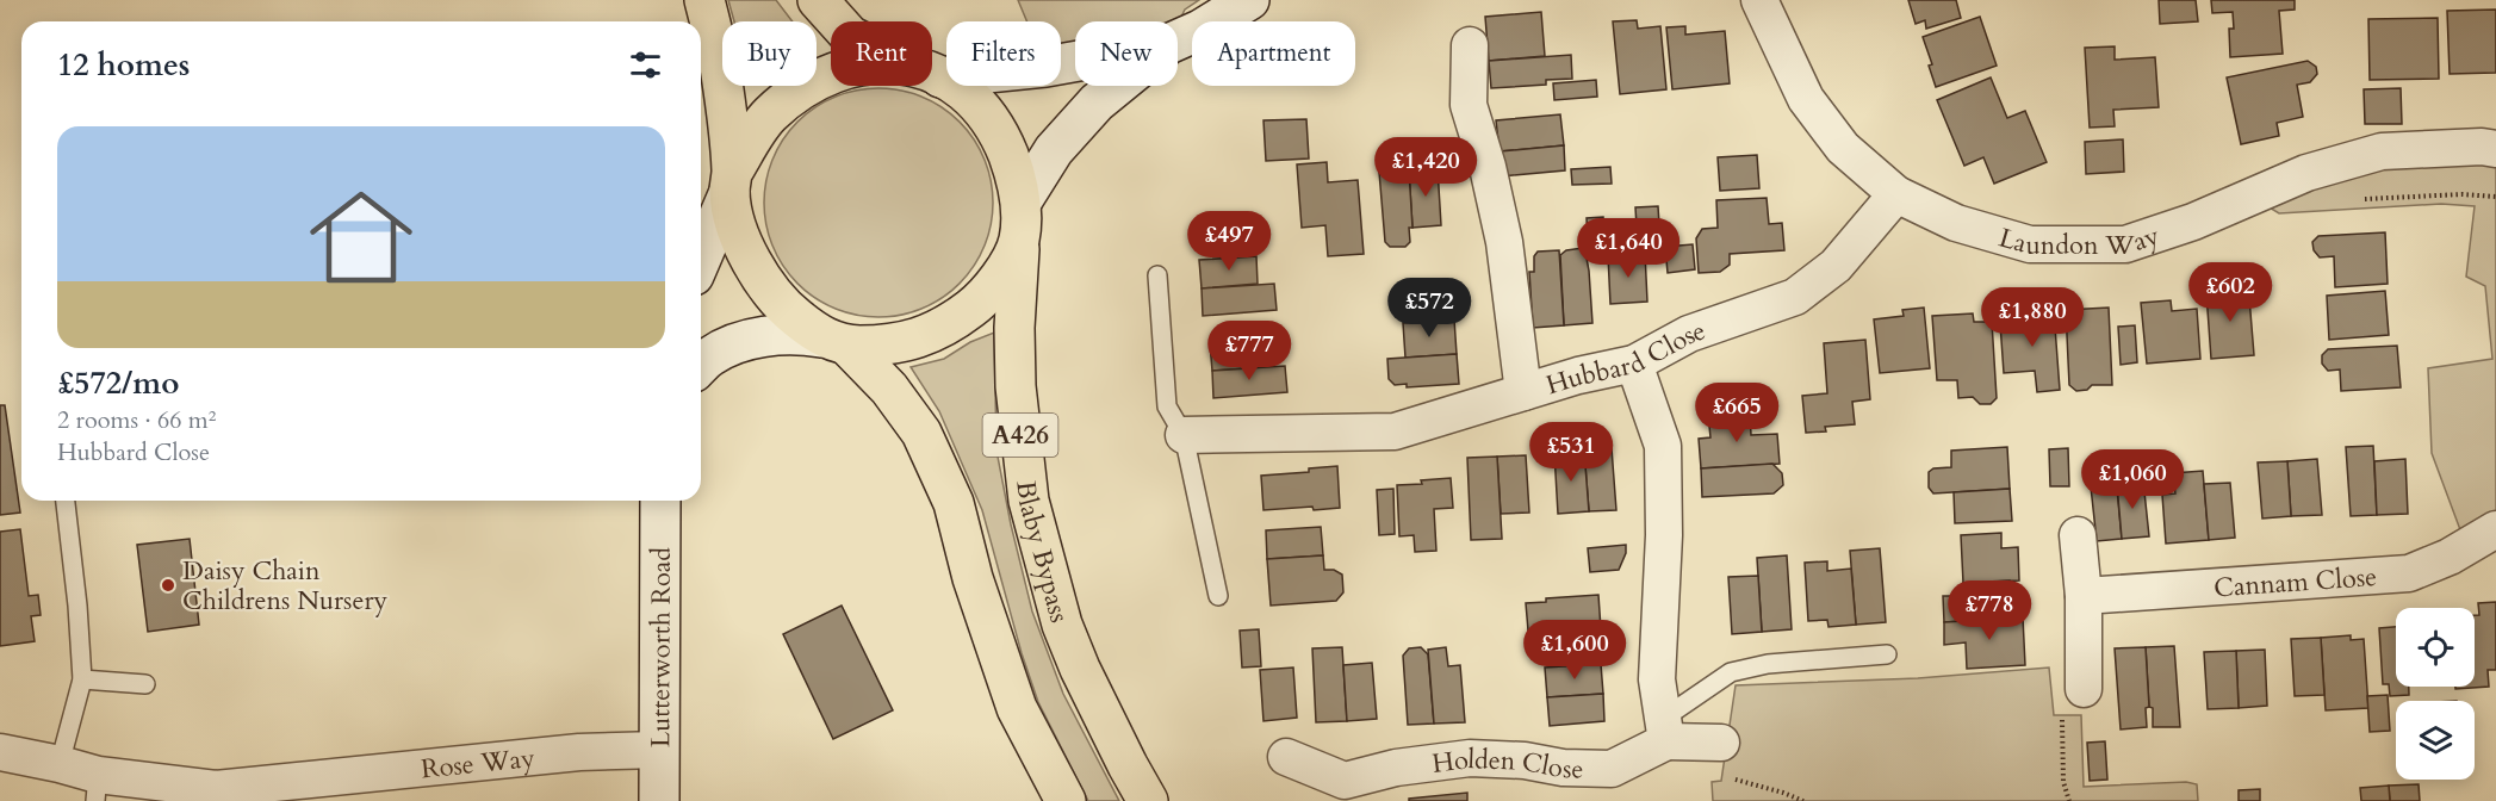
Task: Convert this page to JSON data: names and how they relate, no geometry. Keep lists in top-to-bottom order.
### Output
{
  "streets": {
    "main road": ["A426", "Blaby Bypass"],
    "street": [
      "Laundon Way",
      "Hubbard Close",
      "Cannam Close",
      "Lutterworth Road",
      "Rose Way",
      "Holden Close"
    ]
  },
  "crossings": [
    ["Laundon Way", "Hubbard Close"],
    ["Lutterworth Road", "Rose Way"]
  ],
  "places": ["Daisy Chain Childrens Nursery"],
  "page": {
    "chip": [
      "Buy",
      "Rent",
      "Filters",
      "New",
      "Apartment"
    ],
    "heading": "12 homes",
    "list": [
      {
        "name": "£572/mo",
        "note": "2 rooms · 66 m² · Hubbard Close"
      }
    ],
    "price": [
      "£1,420",
      "£497",
      "£1,640",
      "£602",
      "£572",
      "£1,880",
      "£777",
      "£665",
      "£531",
      "£1,060",
      "£778",
      "£1,600"
    ]
  }
}
